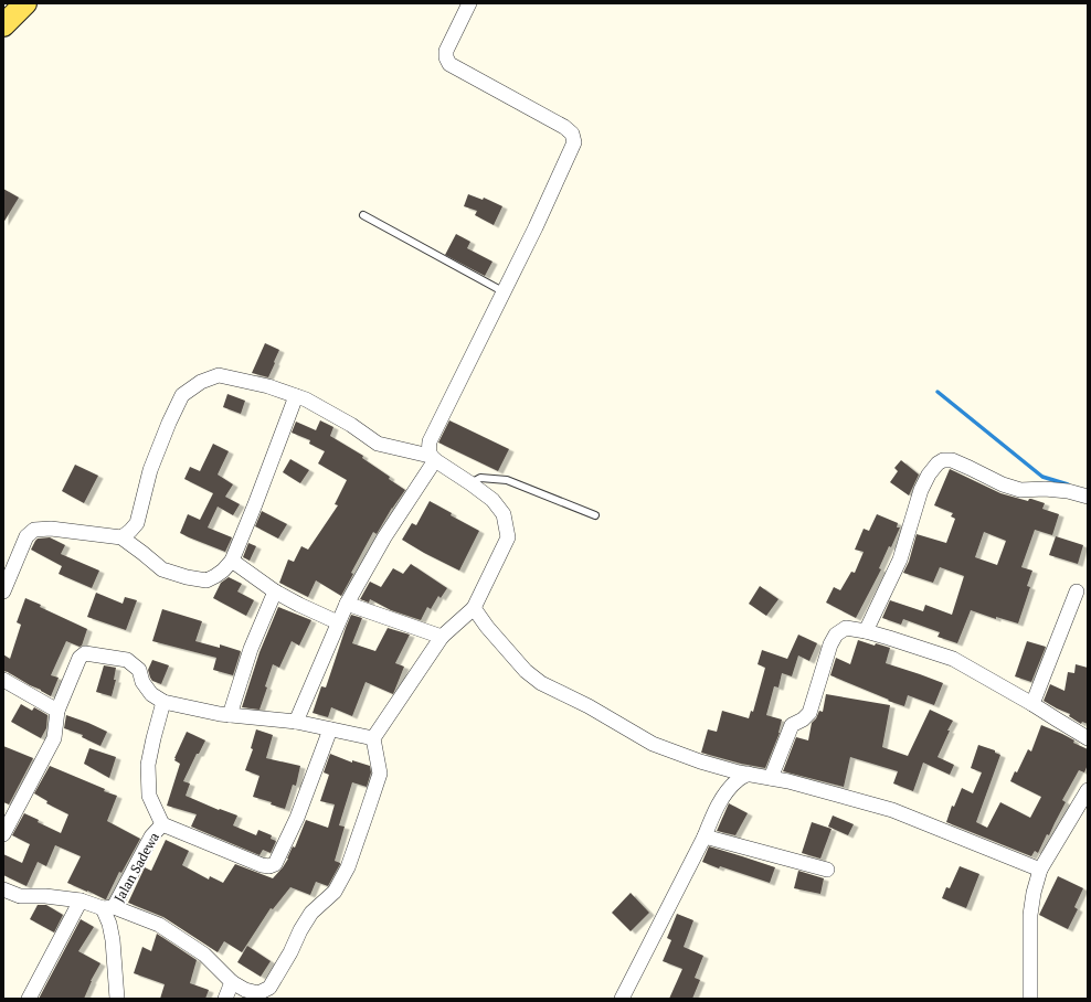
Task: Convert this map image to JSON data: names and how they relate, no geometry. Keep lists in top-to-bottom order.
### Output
{
  "streets": {
    "street": ["Jalan Sadewa"]
  }
}
